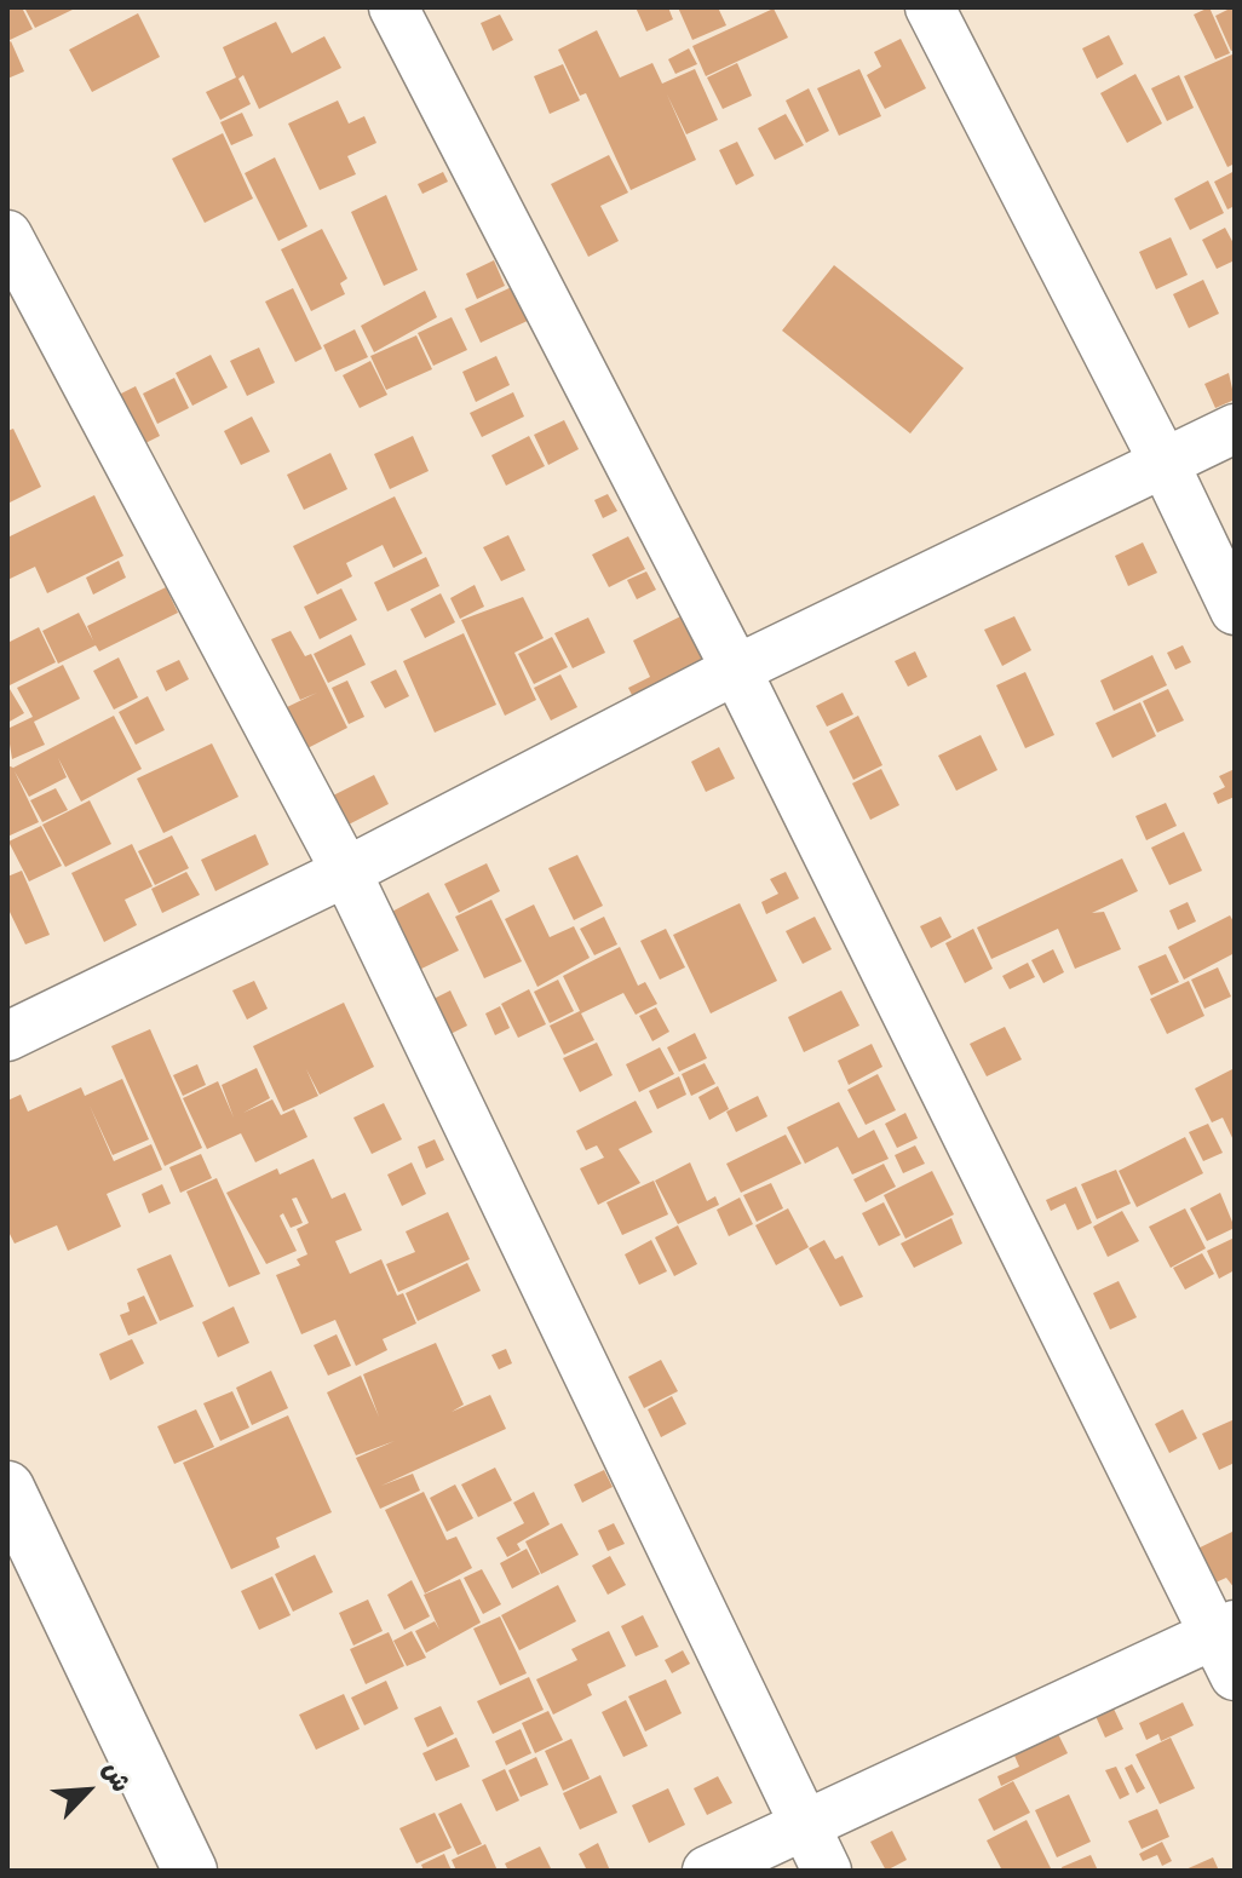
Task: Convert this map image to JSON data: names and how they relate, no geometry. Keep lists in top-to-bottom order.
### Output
{
  "north": "top right"
}
